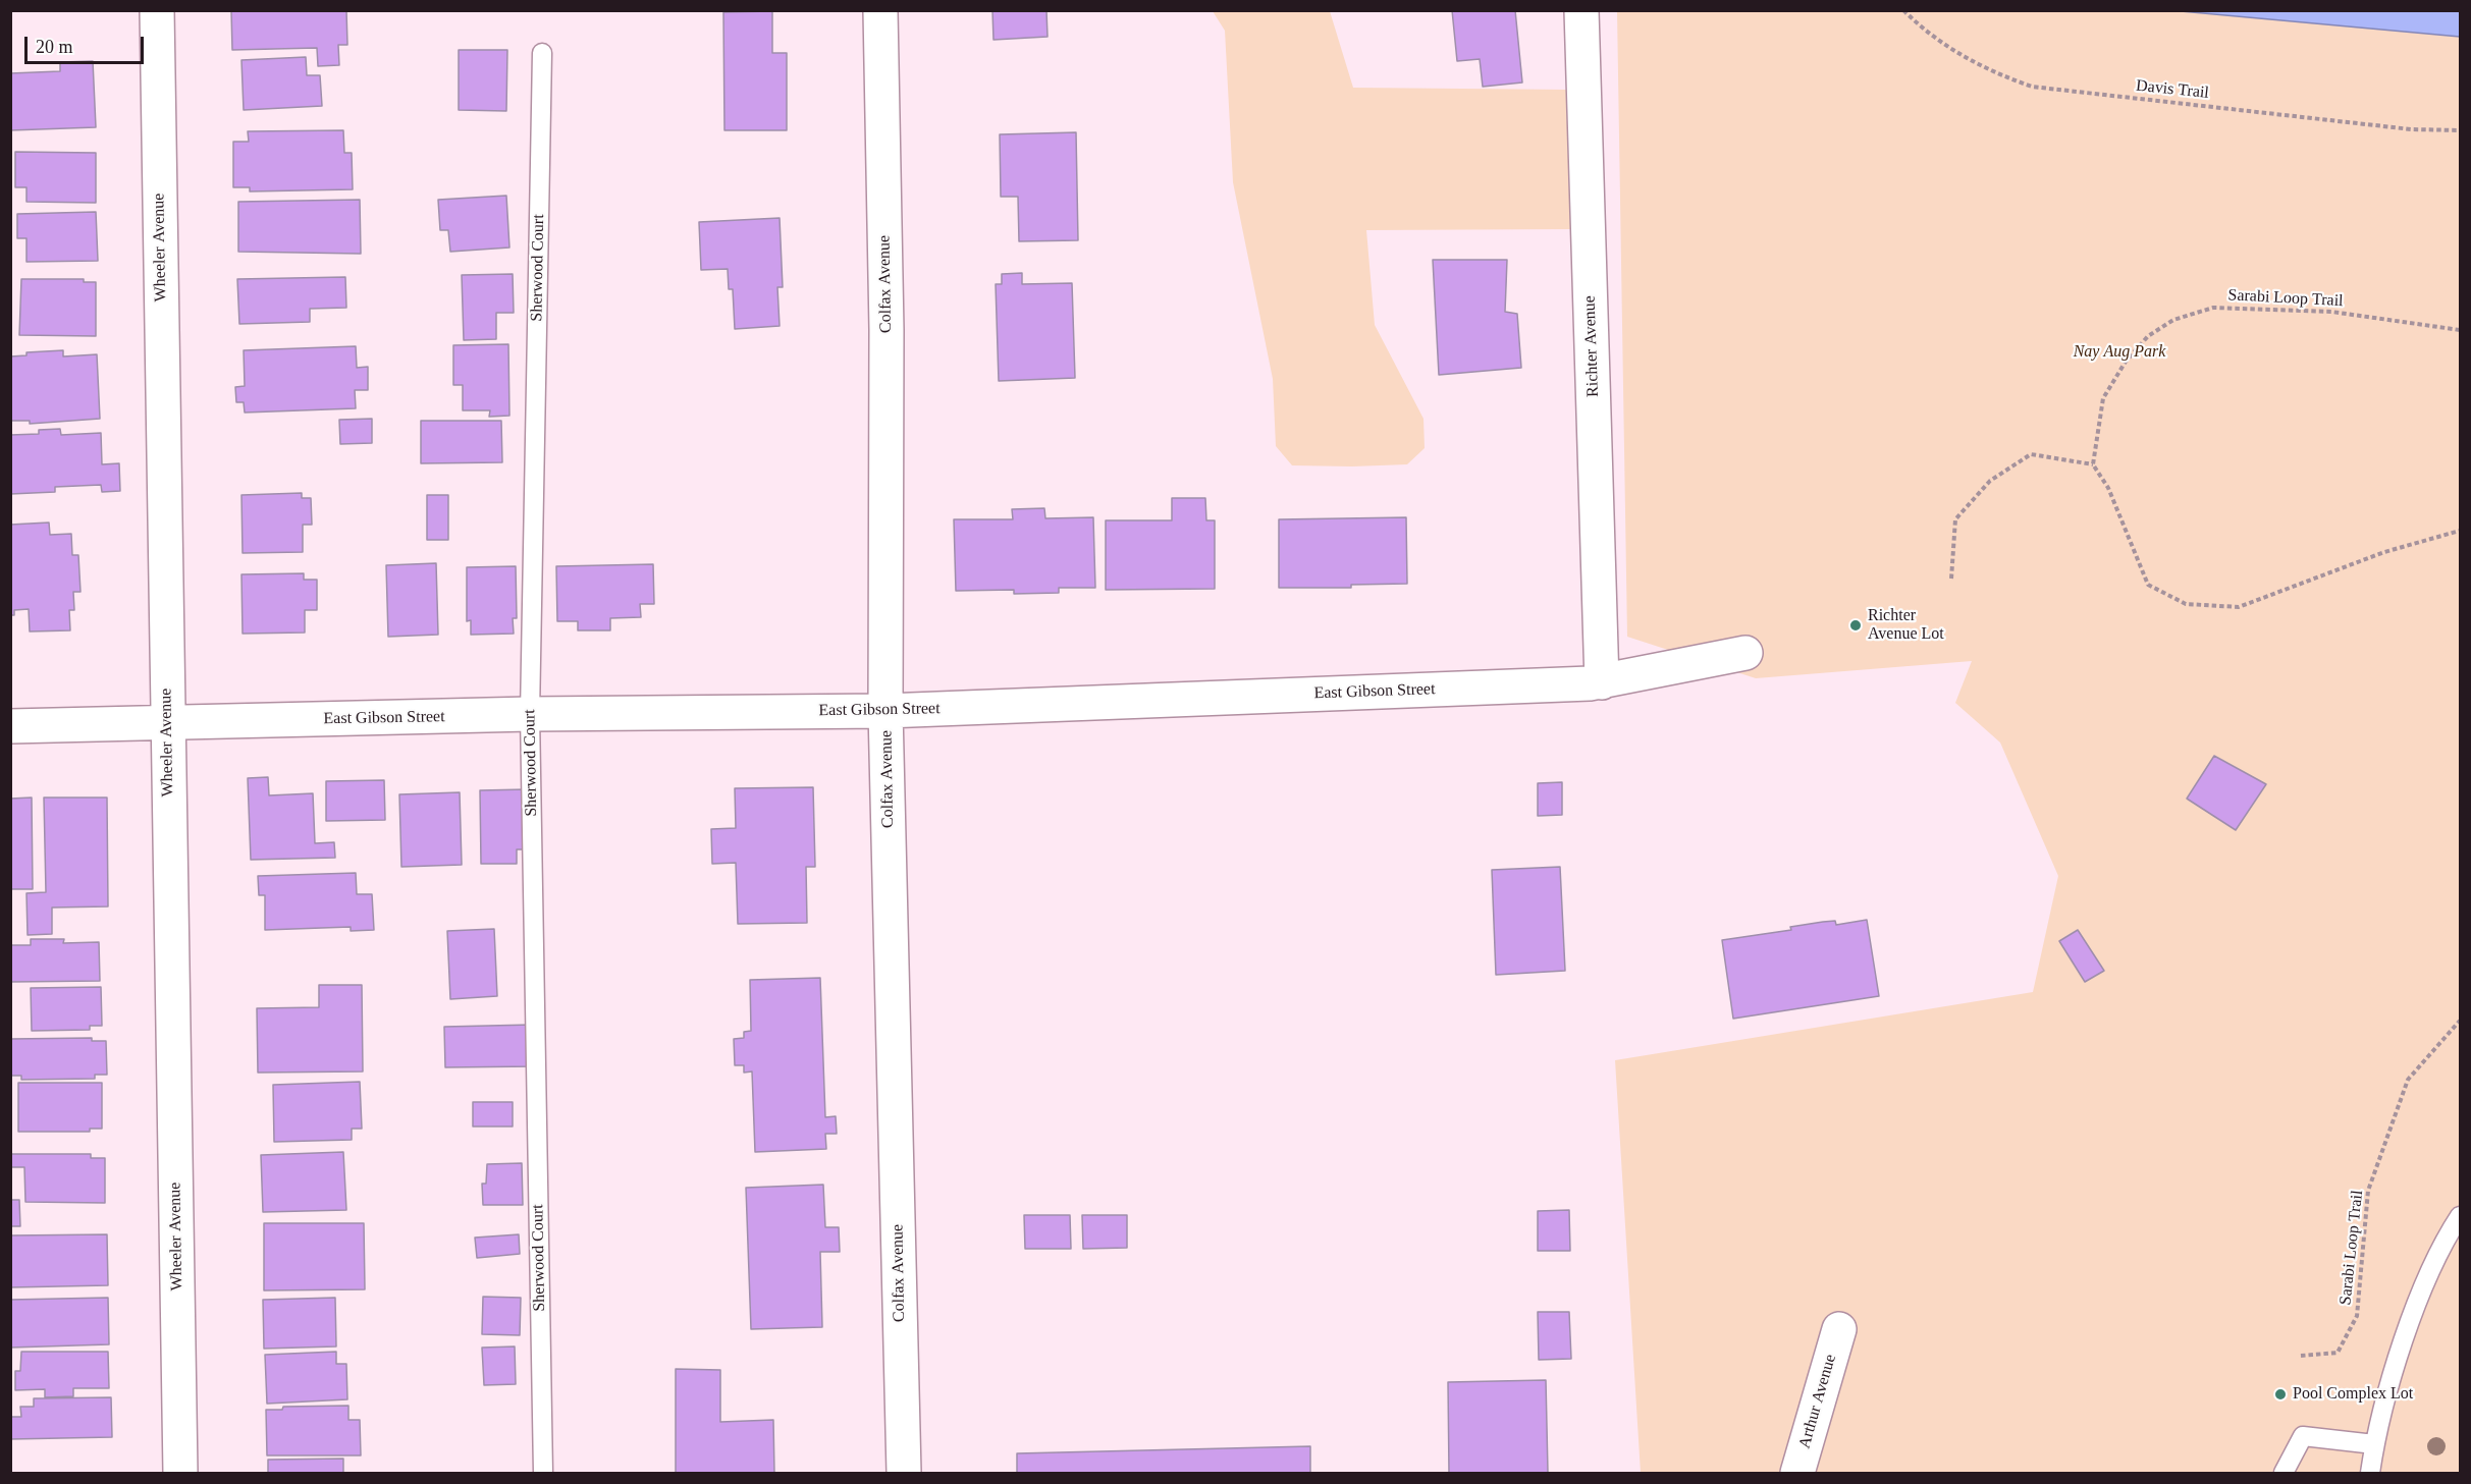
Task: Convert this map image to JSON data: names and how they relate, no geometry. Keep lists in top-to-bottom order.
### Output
{
  "streets": {
    "street": [
      "Wheeler Avenue",
      "Colfax Avenue",
      "Richter Avenue",
      "East Gibson Street",
      "Arthur Avenue"
    ],
    "lane": ["Sherwood Court"],
    "path": ["Davis Trail", "Sarabi Loop Trail"]
  },
  "crossings": [
    ["Wheeler Avenue", "East Gibson Street"],
    ["Sherwood Court", "East Gibson Street"],
    ["Colfax Avenue", "East Gibson Street"],
    ["Richter Avenue", "East Gibson Street"]
  ],
  "parks": ["Nay Aug Park"],
  "places": ["Richter Avenue Lot", "Pool Complex Lot"],
  "scale_bar": "20 m"
}
